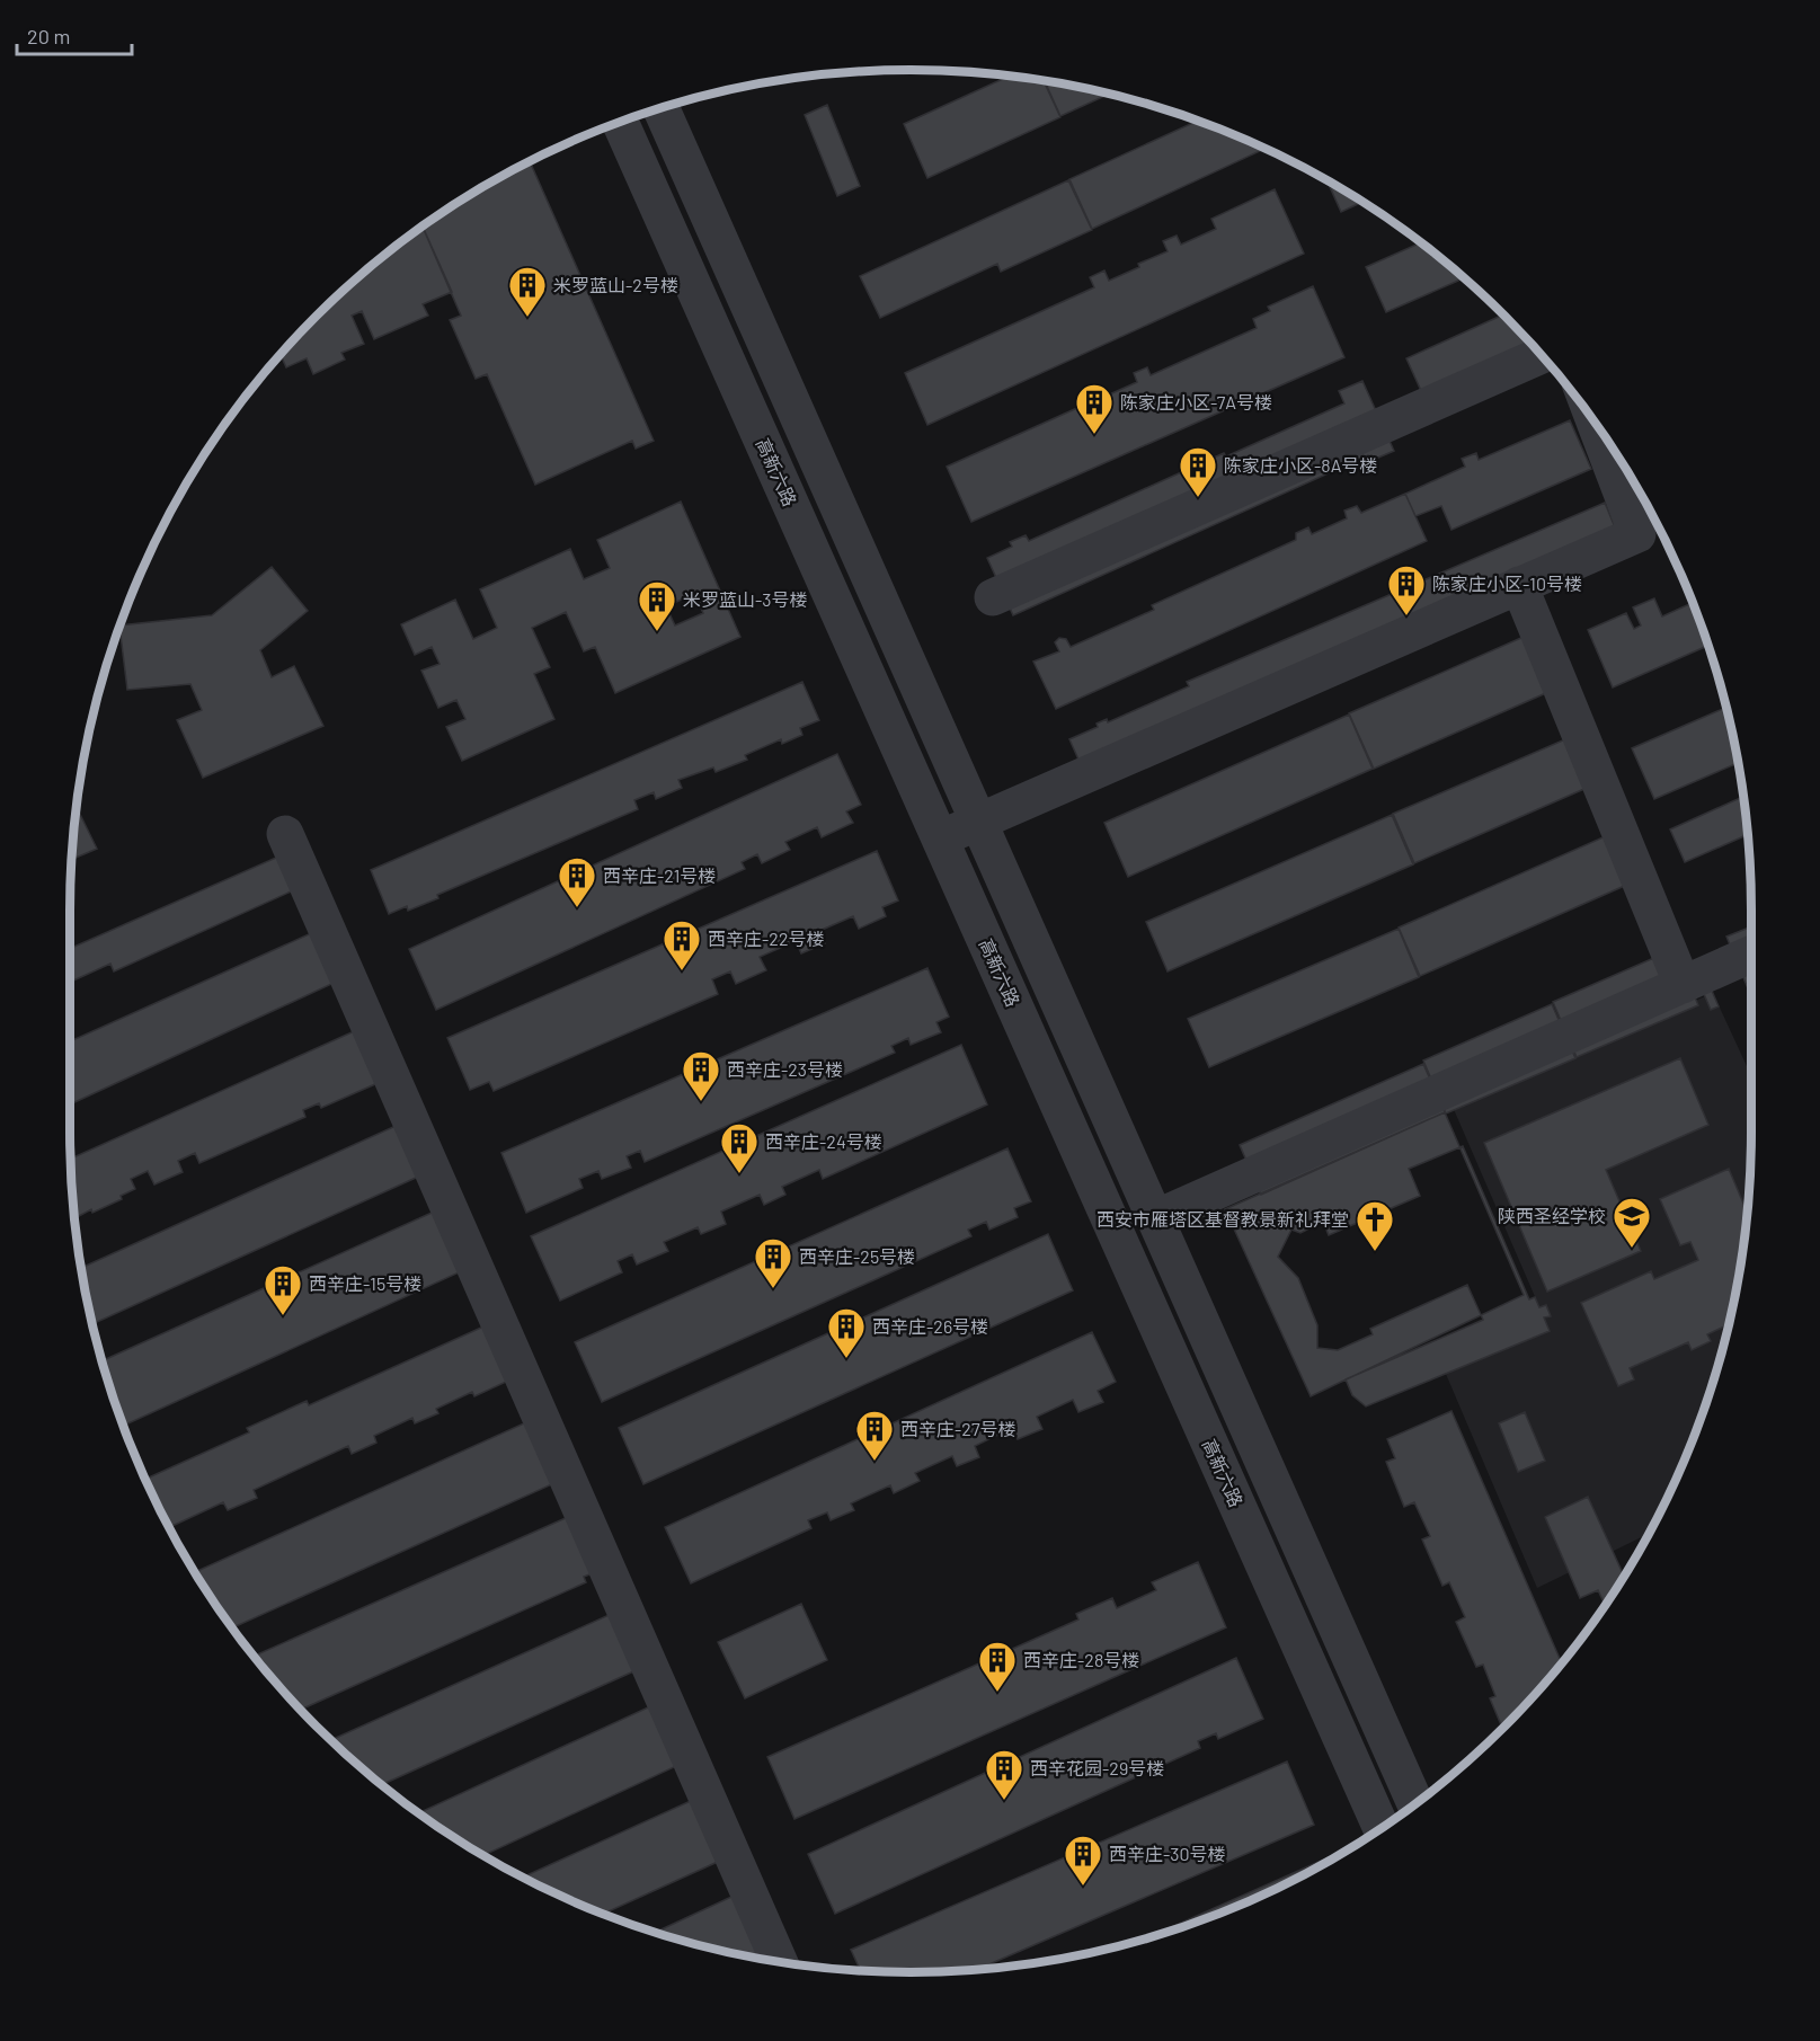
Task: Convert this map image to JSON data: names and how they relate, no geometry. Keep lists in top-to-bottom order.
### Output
{
  "streets": {
    "street": ["高新六路"]
  },
  "places": {
    "building": [
      "米罗蓝山-2号楼",
      "陈家庄小区-7A号楼",
      "陈家庄小区-8A号楼",
      "陈家庄小区-10号楼",
      "米罗蓝山-3号楼",
      "西辛庄-21号楼",
      "西辛庄-22号楼",
      "西辛庄-23号楼",
      "西辛庄-24号楼",
      "西辛庄-25号楼",
      "西辛庄-15号楼",
      "西辛庄-26号楼",
      "西辛庄-27号楼",
      "西辛庄-28号楼",
      "西辛花园-29号楼",
      "西辛庄-30号楼"
    ],
    "school or university": ["陕西圣经学校"],
    "church": ["西安市雁塔区基督教景新礼拜堂"]
  },
  "scale_bar": "20 m"
}
